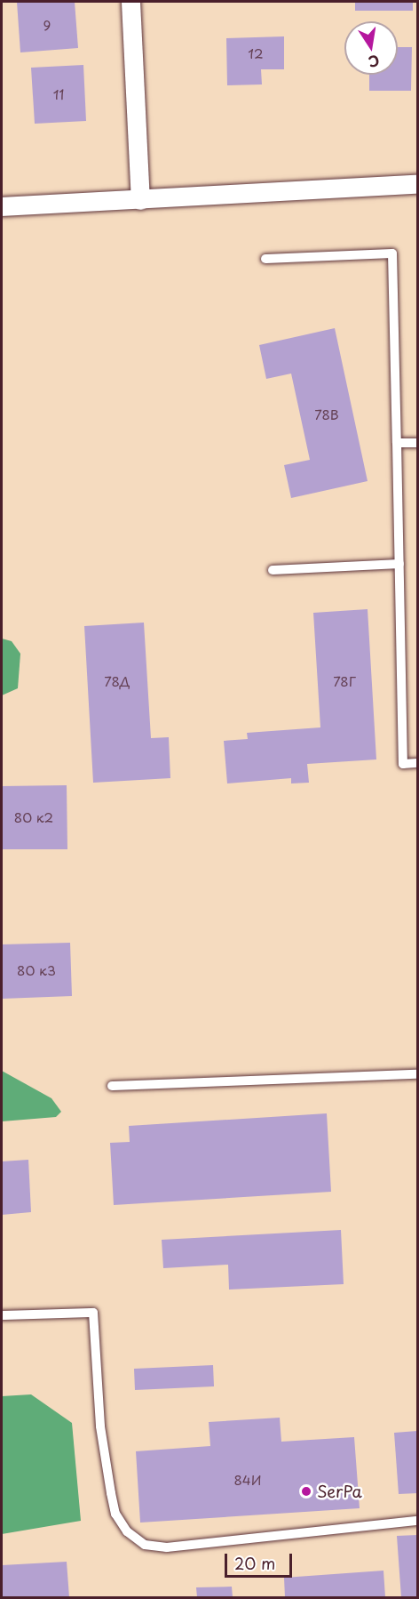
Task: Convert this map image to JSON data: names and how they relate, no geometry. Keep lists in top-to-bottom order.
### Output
{
  "places": ["SerPa"],
  "house_numbers": [
    "9",
    "12",
    "11",
    "78В",
    "78Д",
    "78Г",
    "80 к2",
    "80 к3",
    "84И"
  ],
  "scale_bar": "20 m",
  "north": "bottom"
}
